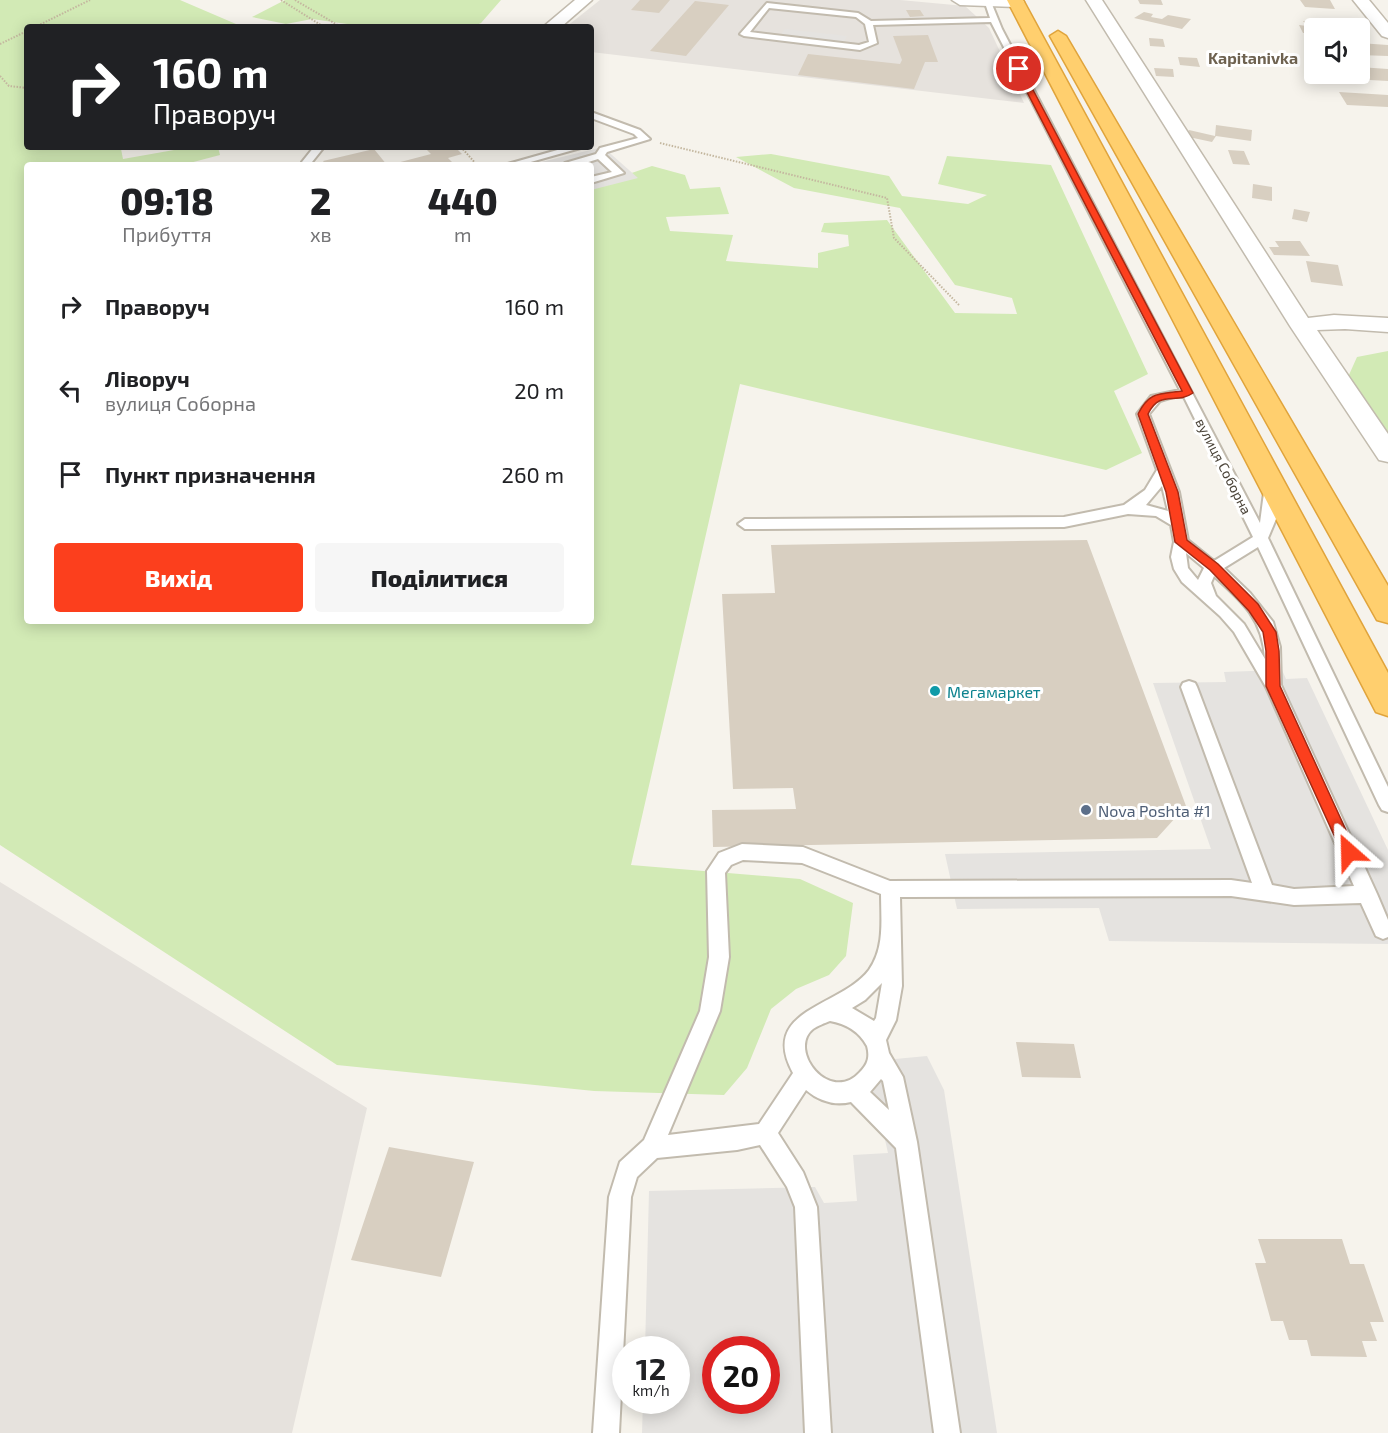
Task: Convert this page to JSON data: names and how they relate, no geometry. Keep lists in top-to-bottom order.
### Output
{
  "streets": {
    "lane": ["вулиця Соборна"]
  },
  "districts": ["Kapitanivka"],
  "places": ["Мегамаркет", "Nova Poshta #1"],
  "page": {
    "turn": ["160 m", "Праворуч"],
    "eta": [
      "09:18",
      "Прибуття",
      "2",
      "хв",
      "440",
      "m"
    ],
    "list": [
      {
        "name": "Праворуч",
        "value": "160 m"
      },
      {
        "name": "Ліворуч",
        "note": "вулиця Соборна",
        "value": "20 m"
      },
      {
        "name": "Пункт призначення",
        "value": "260 m"
      }
    ],
    "buttons": ["Вихід", "Поділитися"],
    "speed": "12 km/h",
    "limit": "20"
  }
}
